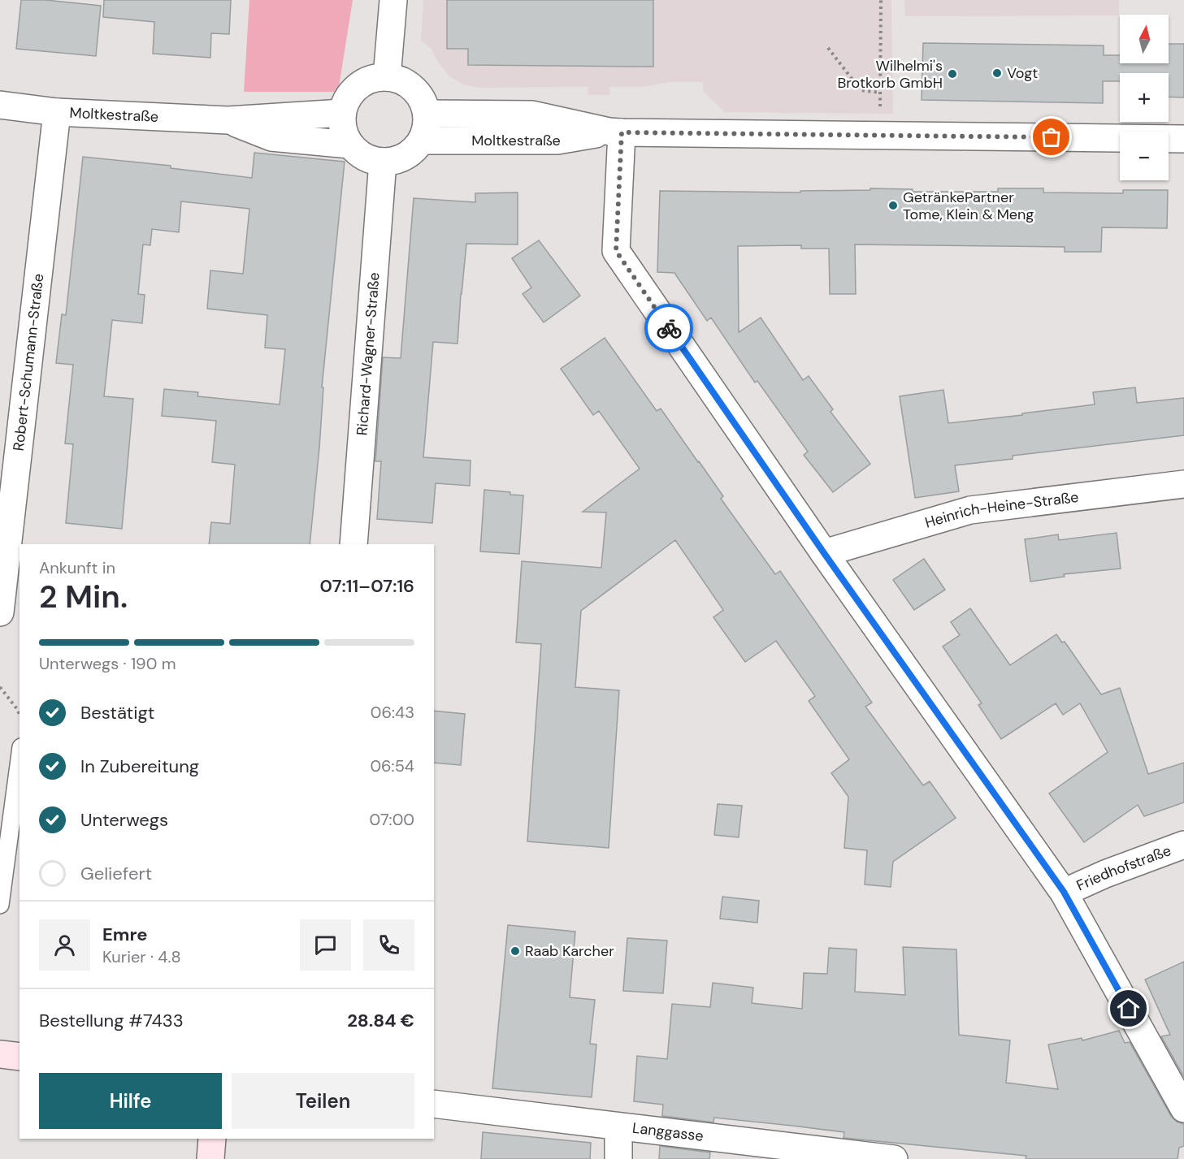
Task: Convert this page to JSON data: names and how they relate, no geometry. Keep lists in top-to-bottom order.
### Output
{
  "streets": {
    "street": [
      "Moltkestraße",
      "Richard-Wagner-Straße",
      "Robert-Schumann-Straße",
      "Heinrich-Heine-Straße",
      "Friedhofstraße",
      "Langgasse"
    ]
  },
  "crossings": [
    ["Moltkestraße", "Richard-Wagner-Straße"],
    ["Moltkestraße", "Robert-Schumann-Straße"]
  ],
  "places": [
    "Vogt",
    "Wilhelmi's Brotkorb GmbH",
    "GetränkePartner Tome, Klein & Meng",
    "Raab Karcher"
  ],
  "north": "top",
  "page": {
    "map_buttons": ["+", "−"],
    "heading": ["2 Min.", "Ankunft in", "07:11–07:16"],
    "panel": [
      "Emre",
      "Kurier · 4.8",
      "Bestellung #7433",
      "28.84 €"
    ],
    "bar": "Unterwegs · 190 m",
    "list": [
      ["Bestätigt", "06:43"],
      ["In Zubereitung", "06:54"],
      ["Unterwegs", "07:00"],
      "Geliefert"
    ],
    "buttons": ["Hilfe", "Teilen"]
  }
}
